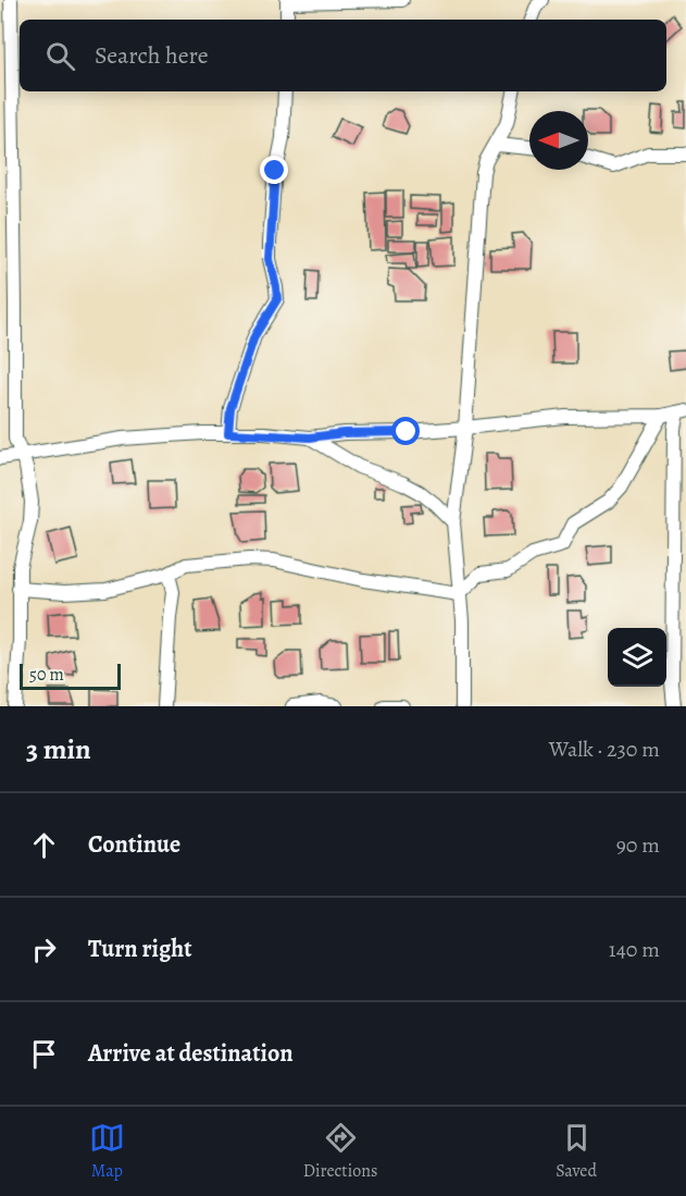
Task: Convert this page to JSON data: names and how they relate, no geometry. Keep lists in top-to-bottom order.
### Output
{
  "scale_bar": "50 m",
  "north": "left",
  "page": {
    "search": "Search here",
    "scale": "50 m",
    "heading": ["3 min", "Walk · 230 m"],
    "list": [
      ["Continue", "90 m"],
      ["Turn right", "140 m"],
      "Arrive at destination"
    ],
    "nav": ["Map", "Directions", "Saved"]
  }
}
